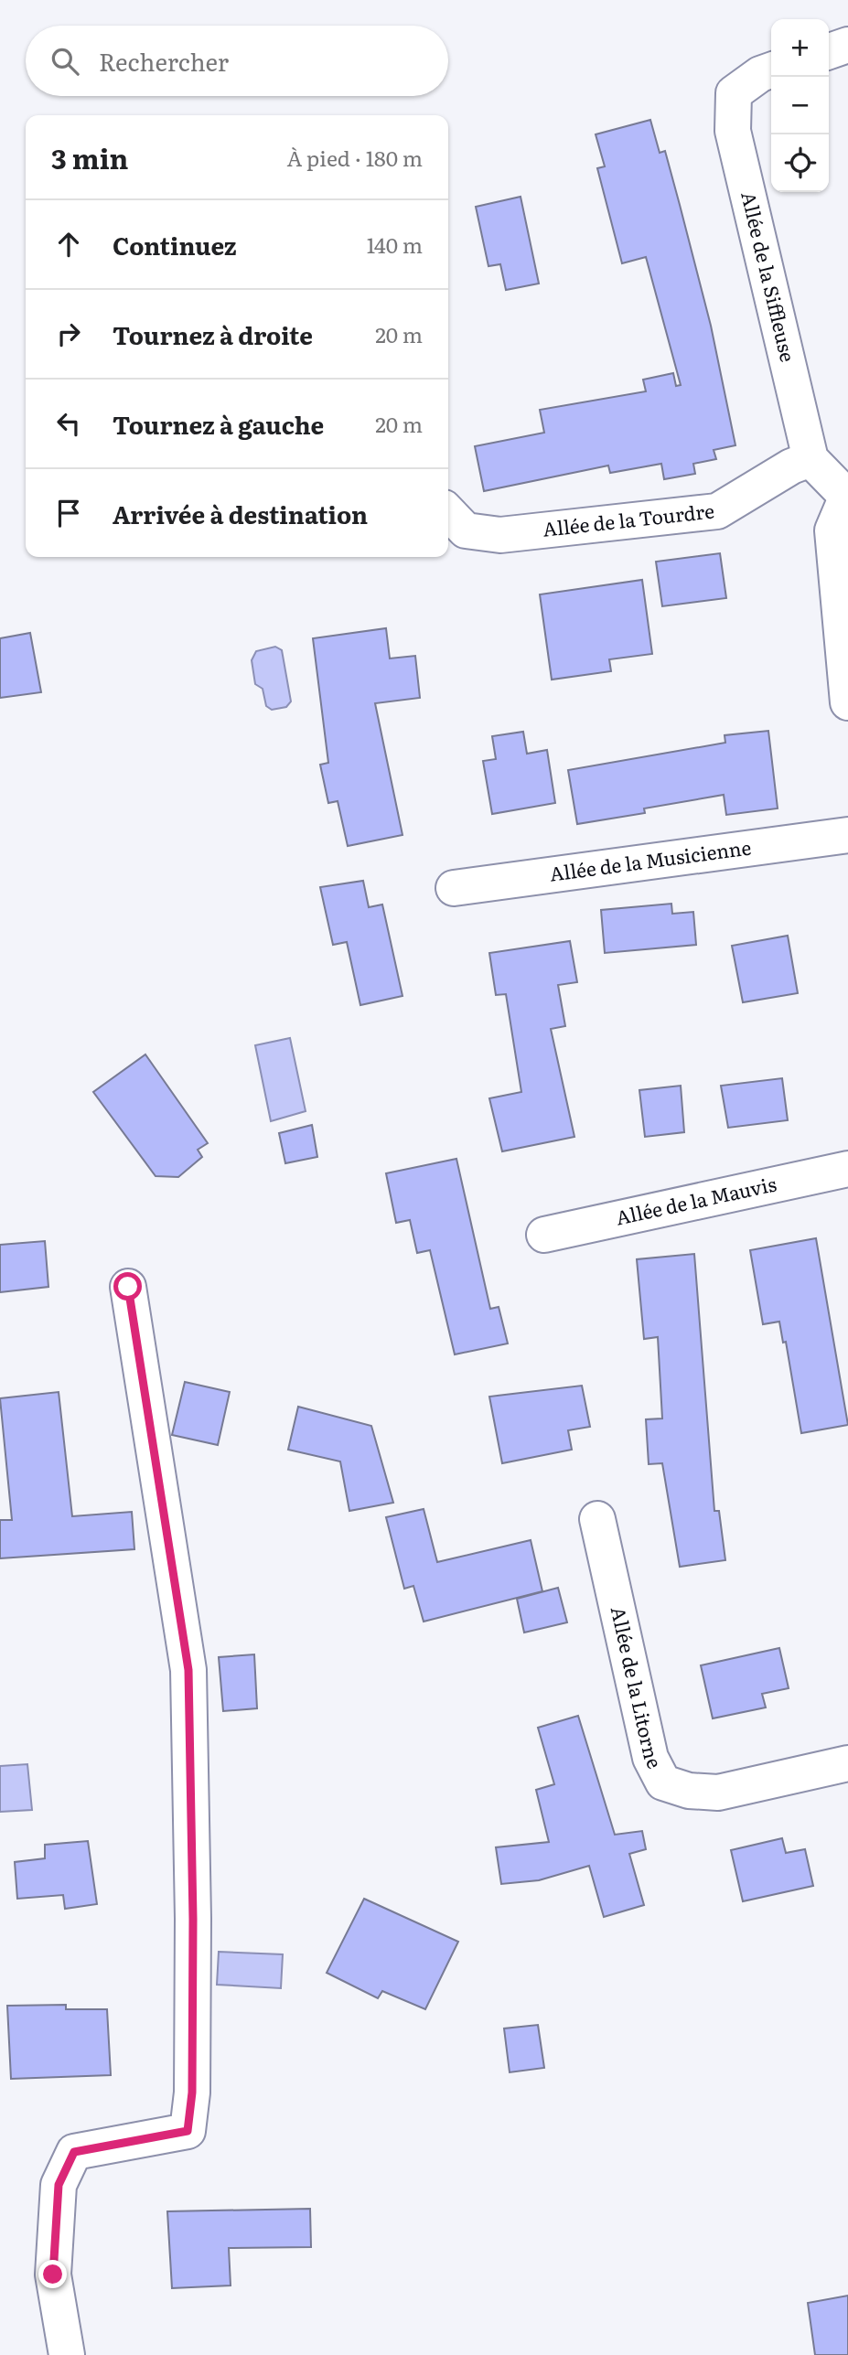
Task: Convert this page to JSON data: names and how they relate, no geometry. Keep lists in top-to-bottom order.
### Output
{
  "streets": {
    "street": [
      "Allée de la Siffleuse",
      "Allée de la Tourdre",
      "Allée de la Musicienne",
      "Allée de la Mauvis",
      "Allée de la Litorne"
    ]
  },
  "crossings": [
    ["Allée de la Siffleuse", "Allée de la Tourdre"]
  ],
  "page": {
    "map_buttons": ["+", "−"],
    "search": "Rechercher",
    "heading": ["3 min", "À pied · 180 m"],
    "list": [
      ["Continuez", "140 m"],
      ["Tournez à droite", "20 m"],
      ["Tournez à gauche", "20 m"],
      "Arrivée à destination"
    ]
  }
}
